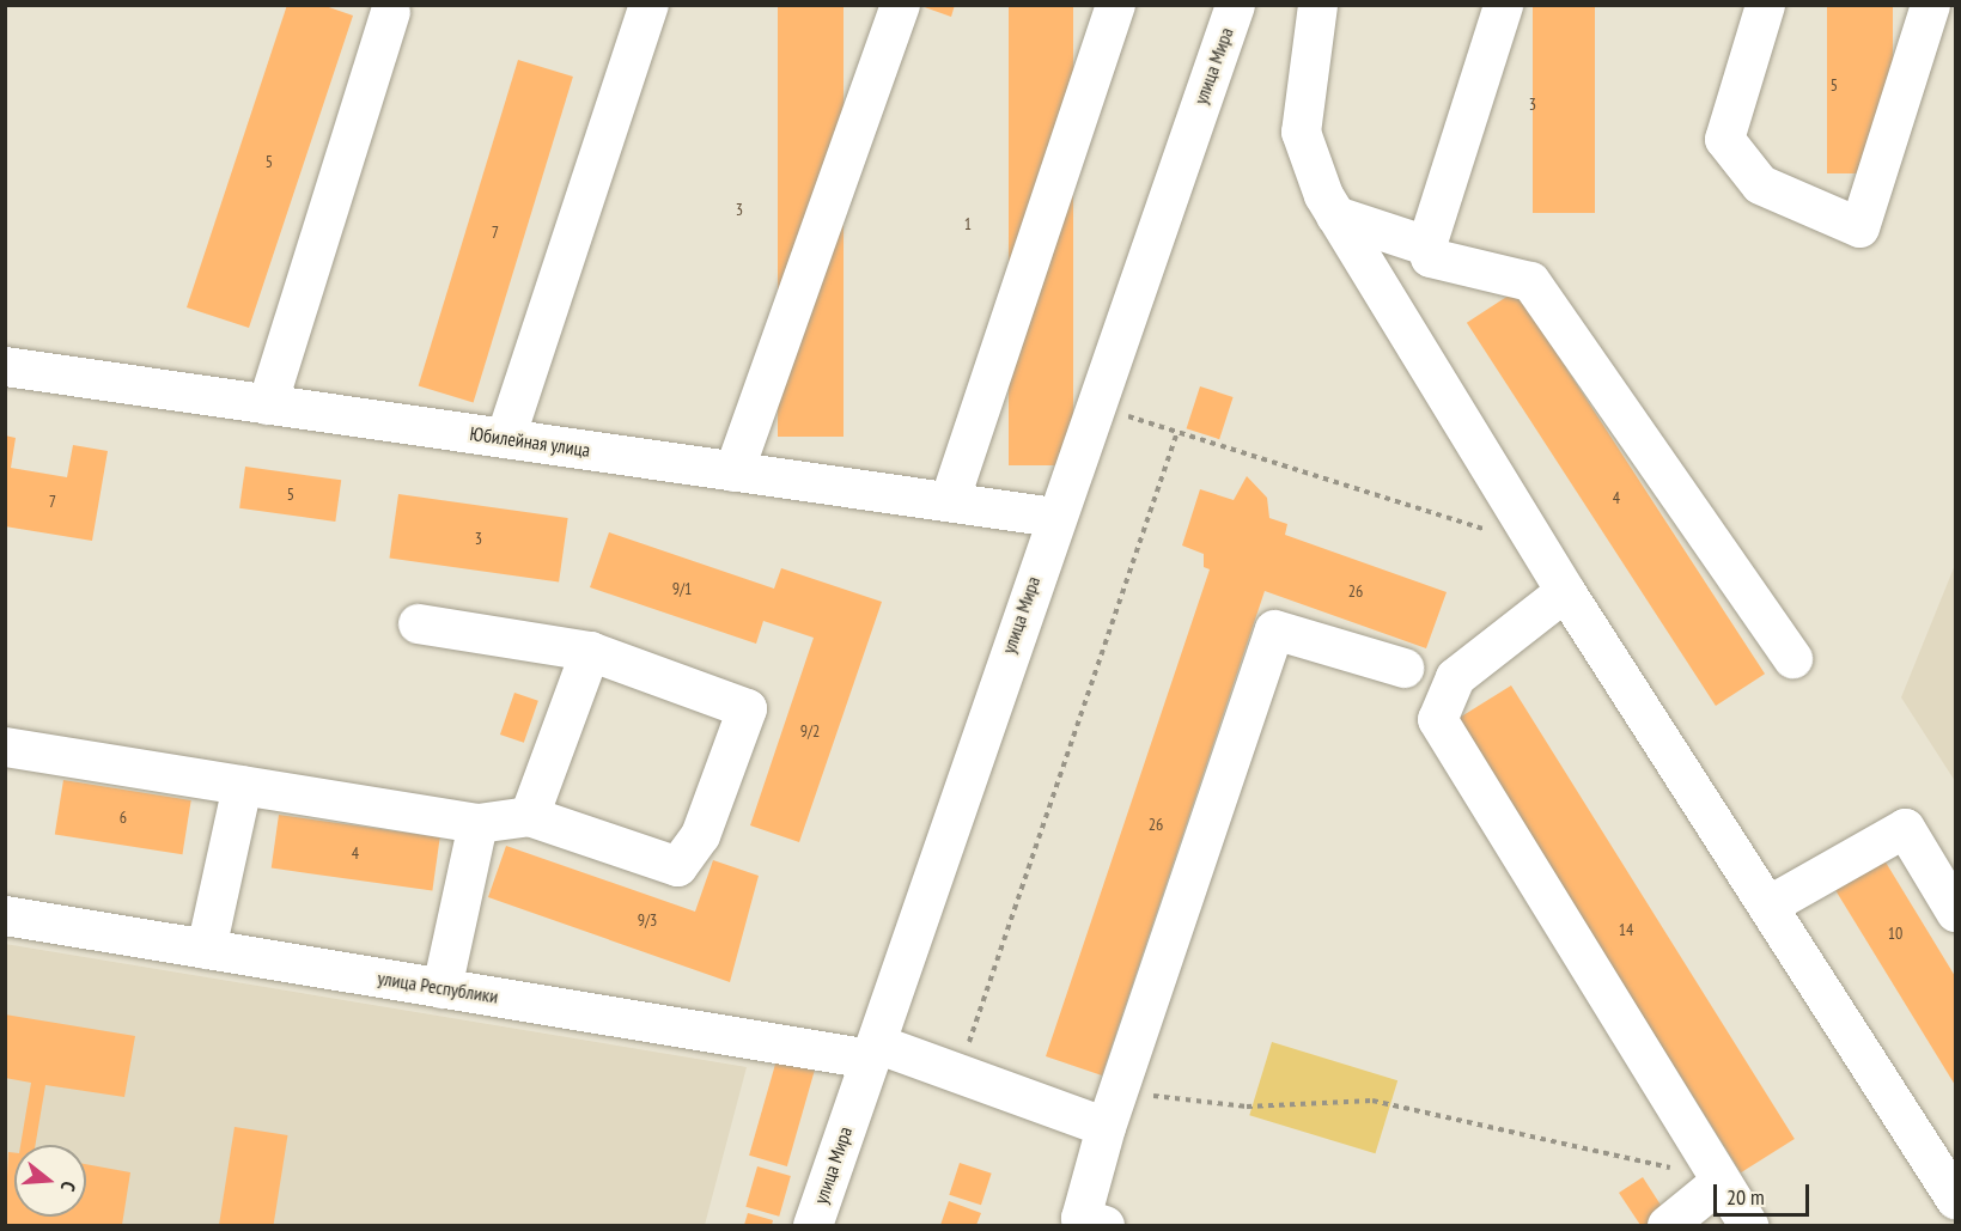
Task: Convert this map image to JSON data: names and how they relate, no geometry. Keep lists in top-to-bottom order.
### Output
{
  "streets": {
    "street": ["улица Мира", "Юбилейная улица", "улица Республики"]
  },
  "crossings": [
    ["улица Мира", "Юбилейная улица"],
    ["улица Мира", "улица Республики"]
  ],
  "house_numbers": [
    "5",
    "3",
    "5",
    "3",
    "1",
    "7",
    "5",
    "4",
    "7",
    "3",
    "9/1",
    "26",
    "9/2",
    "6",
    "26",
    "4",
    "9/3",
    "14",
    "10"
  ],
  "scale_bar": "20 m",
  "north": "right"
}
